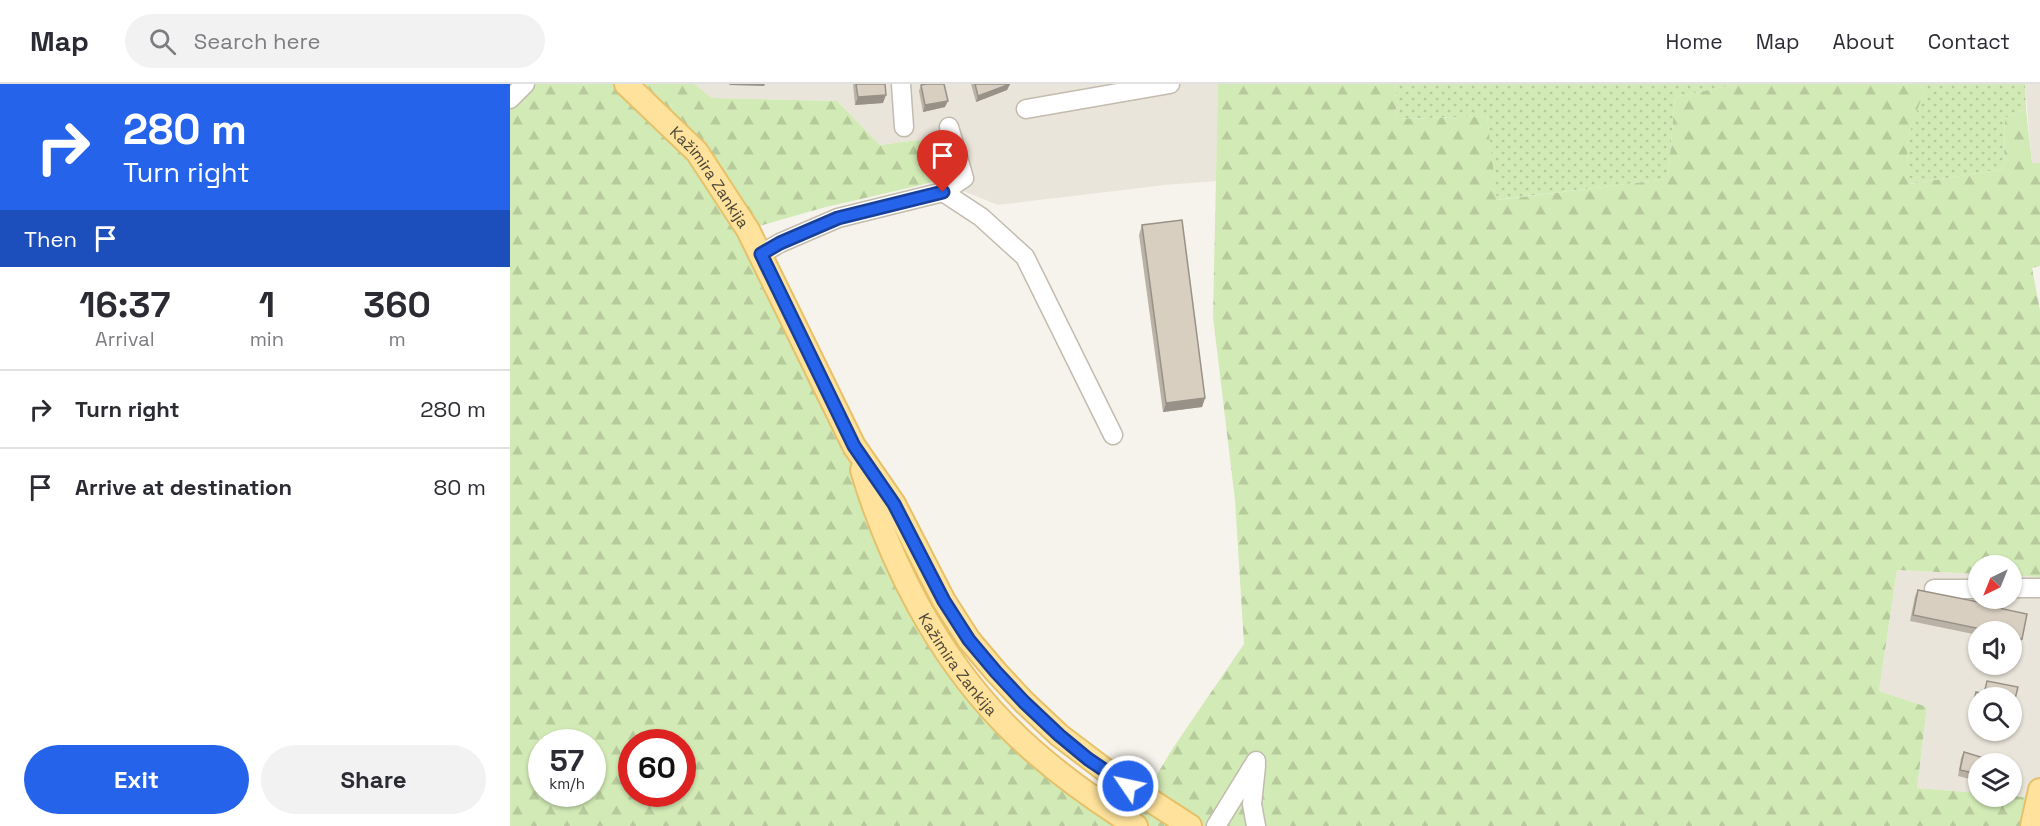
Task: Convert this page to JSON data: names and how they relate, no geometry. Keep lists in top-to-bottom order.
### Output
{
  "streets": {
    "main road": ["Kažimira Zankija"]
  },
  "north": "bottom left",
  "page": {
    "header": "Map",
    "search": "Search here",
    "nav": [
      "Home",
      "Map",
      "About",
      "Contact"
    ],
    "turn": ["280 m", "Turn right"],
    "then": "Then",
    "eta": [
      "16:37",
      "Arrival",
      "1",
      "min",
      "360",
      "m"
    ],
    "list": [
      {
        "name": "Turn right",
        "value": "280 m"
      },
      {
        "name": "Arrive at destination",
        "value": "80 m"
      }
    ],
    "speed": "57 km/h",
    "limit": "60",
    "buttons": ["Exit", "Share"]
  }
}
